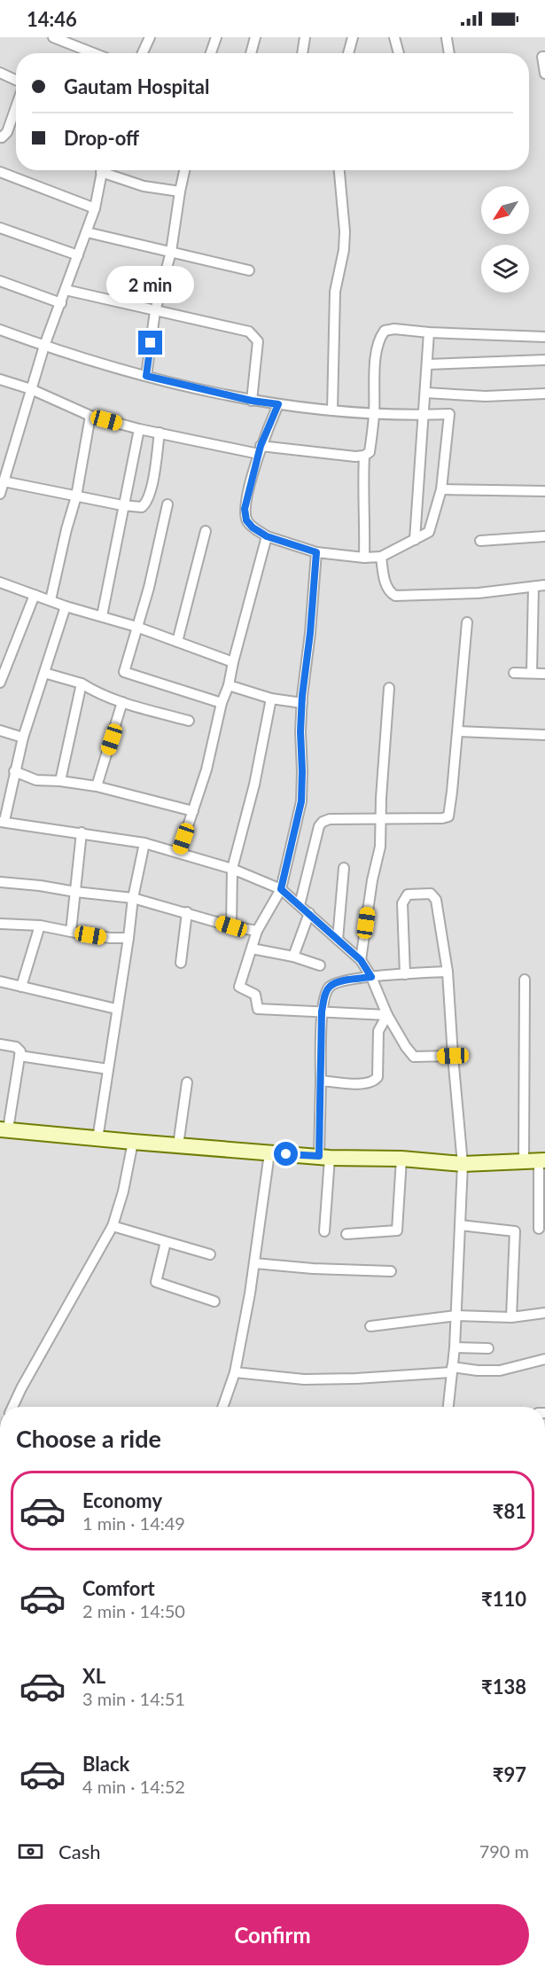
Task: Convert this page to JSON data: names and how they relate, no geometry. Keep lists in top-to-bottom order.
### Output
{
  "north": "bottom left",
  "page": {
    "status": "14:46",
    "banner": ["Gautam Hospital", "Drop-off"],
    "bubble": "2 min",
    "heading": "Choose a ride",
    "list": [
      {
        "name": "Economy",
        "note": "1 min · 14:49",
        "value": "₹81"
      },
      {
        "name": "Comfort",
        "note": "2 min · 14:50",
        "value": "₹110"
      },
      {
        "name": "XL",
        "note": "3 min · 14:51",
        "value": "₹138"
      },
      {
        "name": "Black",
        "note": "4 min · 14:52",
        "value": "₹97"
      }
    ],
    "pay": ["Cash", "790 m"],
    "buttons": "Confirm"
  }
}
